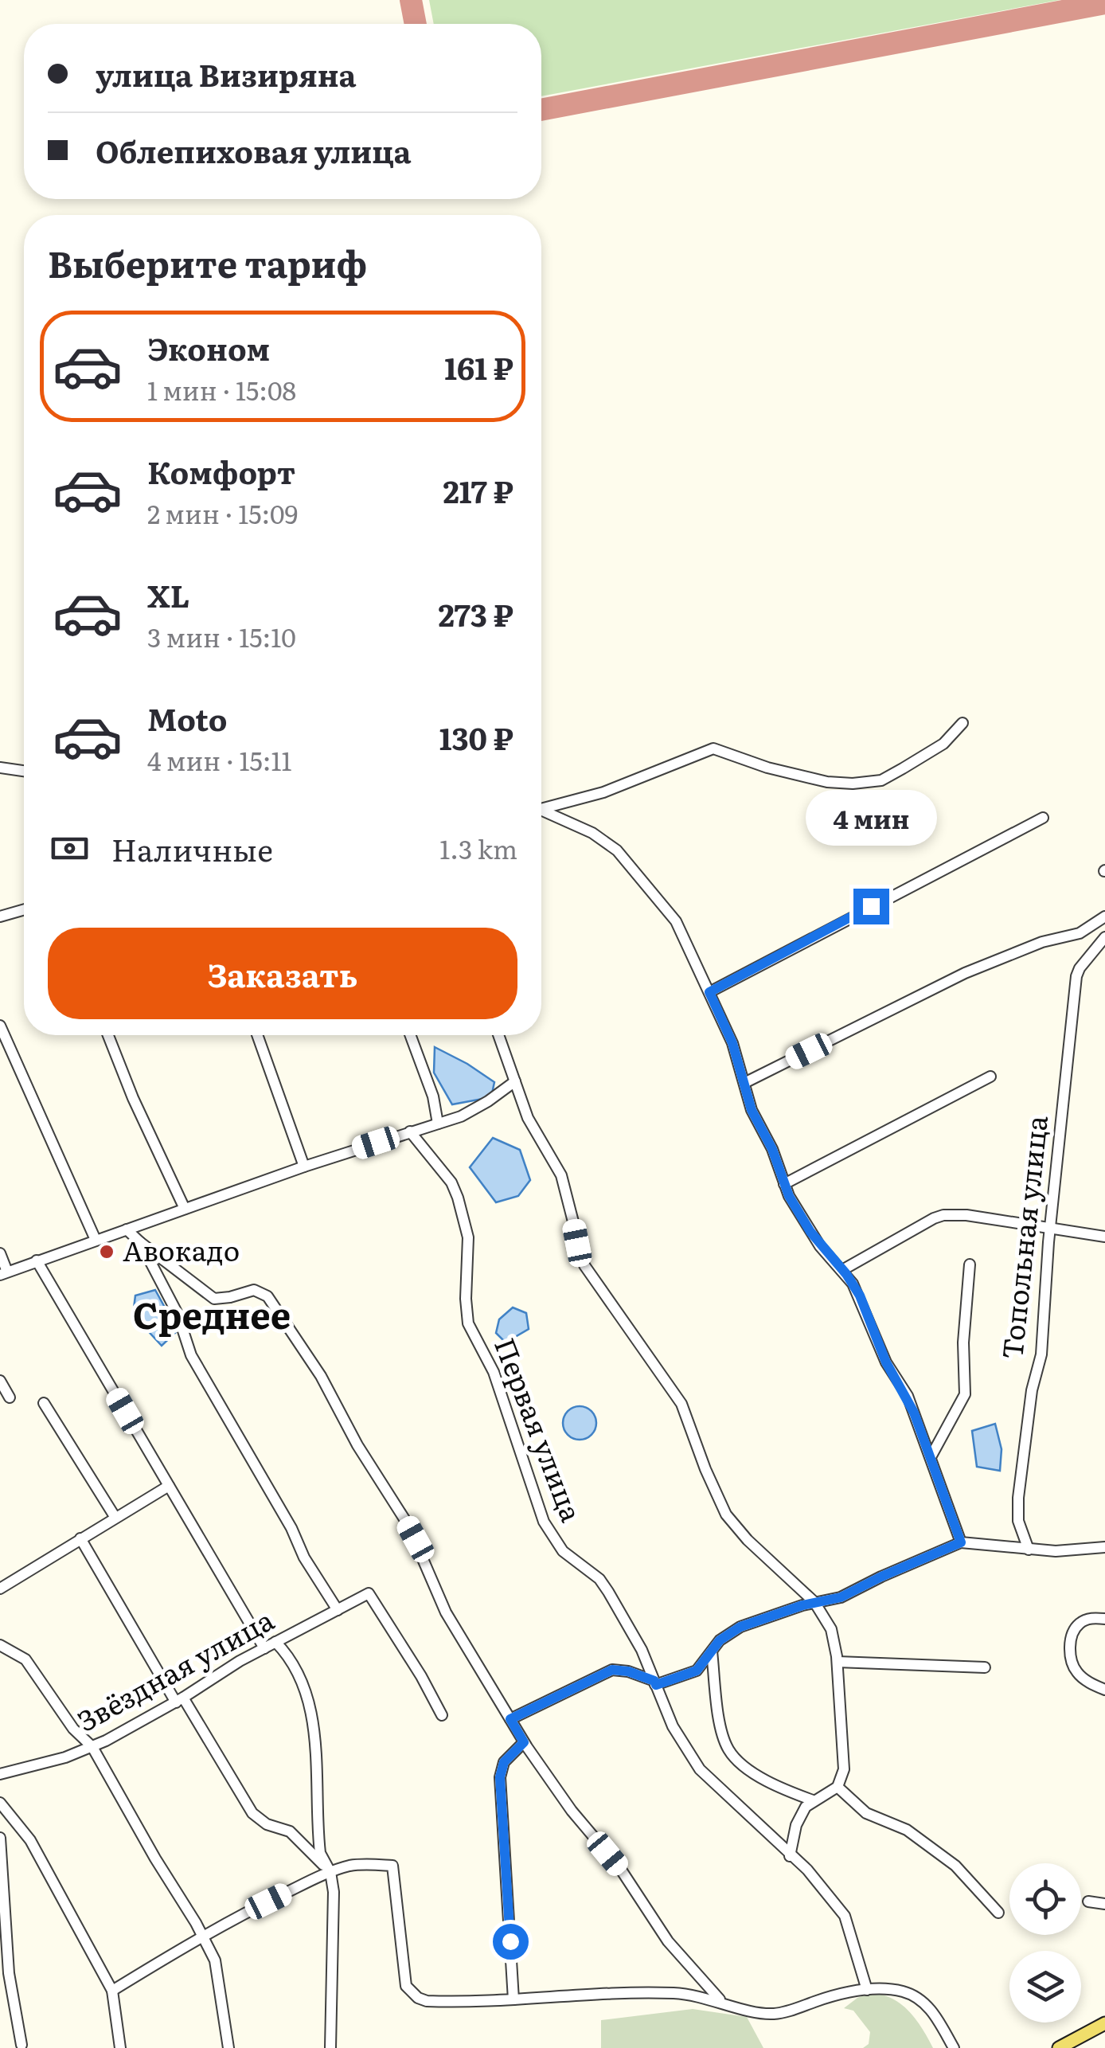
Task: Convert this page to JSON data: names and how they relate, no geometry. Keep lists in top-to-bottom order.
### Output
{
  "streets": {
    "street": ["Топольная улица", "Первая улица", "Звёздная улица"]
  },
  "districts": ["Среднее"],
  "places": ["Авокадо"],
  "page": {
    "banner": ["улица Визиряна", "Облепиховая улица"],
    "heading": "Выберите тариф",
    "list": [
      {
        "name": "Эконом",
        "note": "1 мин · 15:08",
        "value": "161 ₽"
      },
      {
        "name": "Комфорт",
        "note": "2 мин · 15:09",
        "value": "217 ₽"
      },
      {
        "name": "XL",
        "note": "3 мин · 15:10",
        "value": "273 ₽"
      },
      {
        "name": "Moto",
        "note": "4 мин · 15:11",
        "value": "130 ₽"
      }
    ],
    "bubble": "4 мин",
    "pay": ["Наличные", "1.3 km"],
    "buttons": "Заказать"
  }
}
